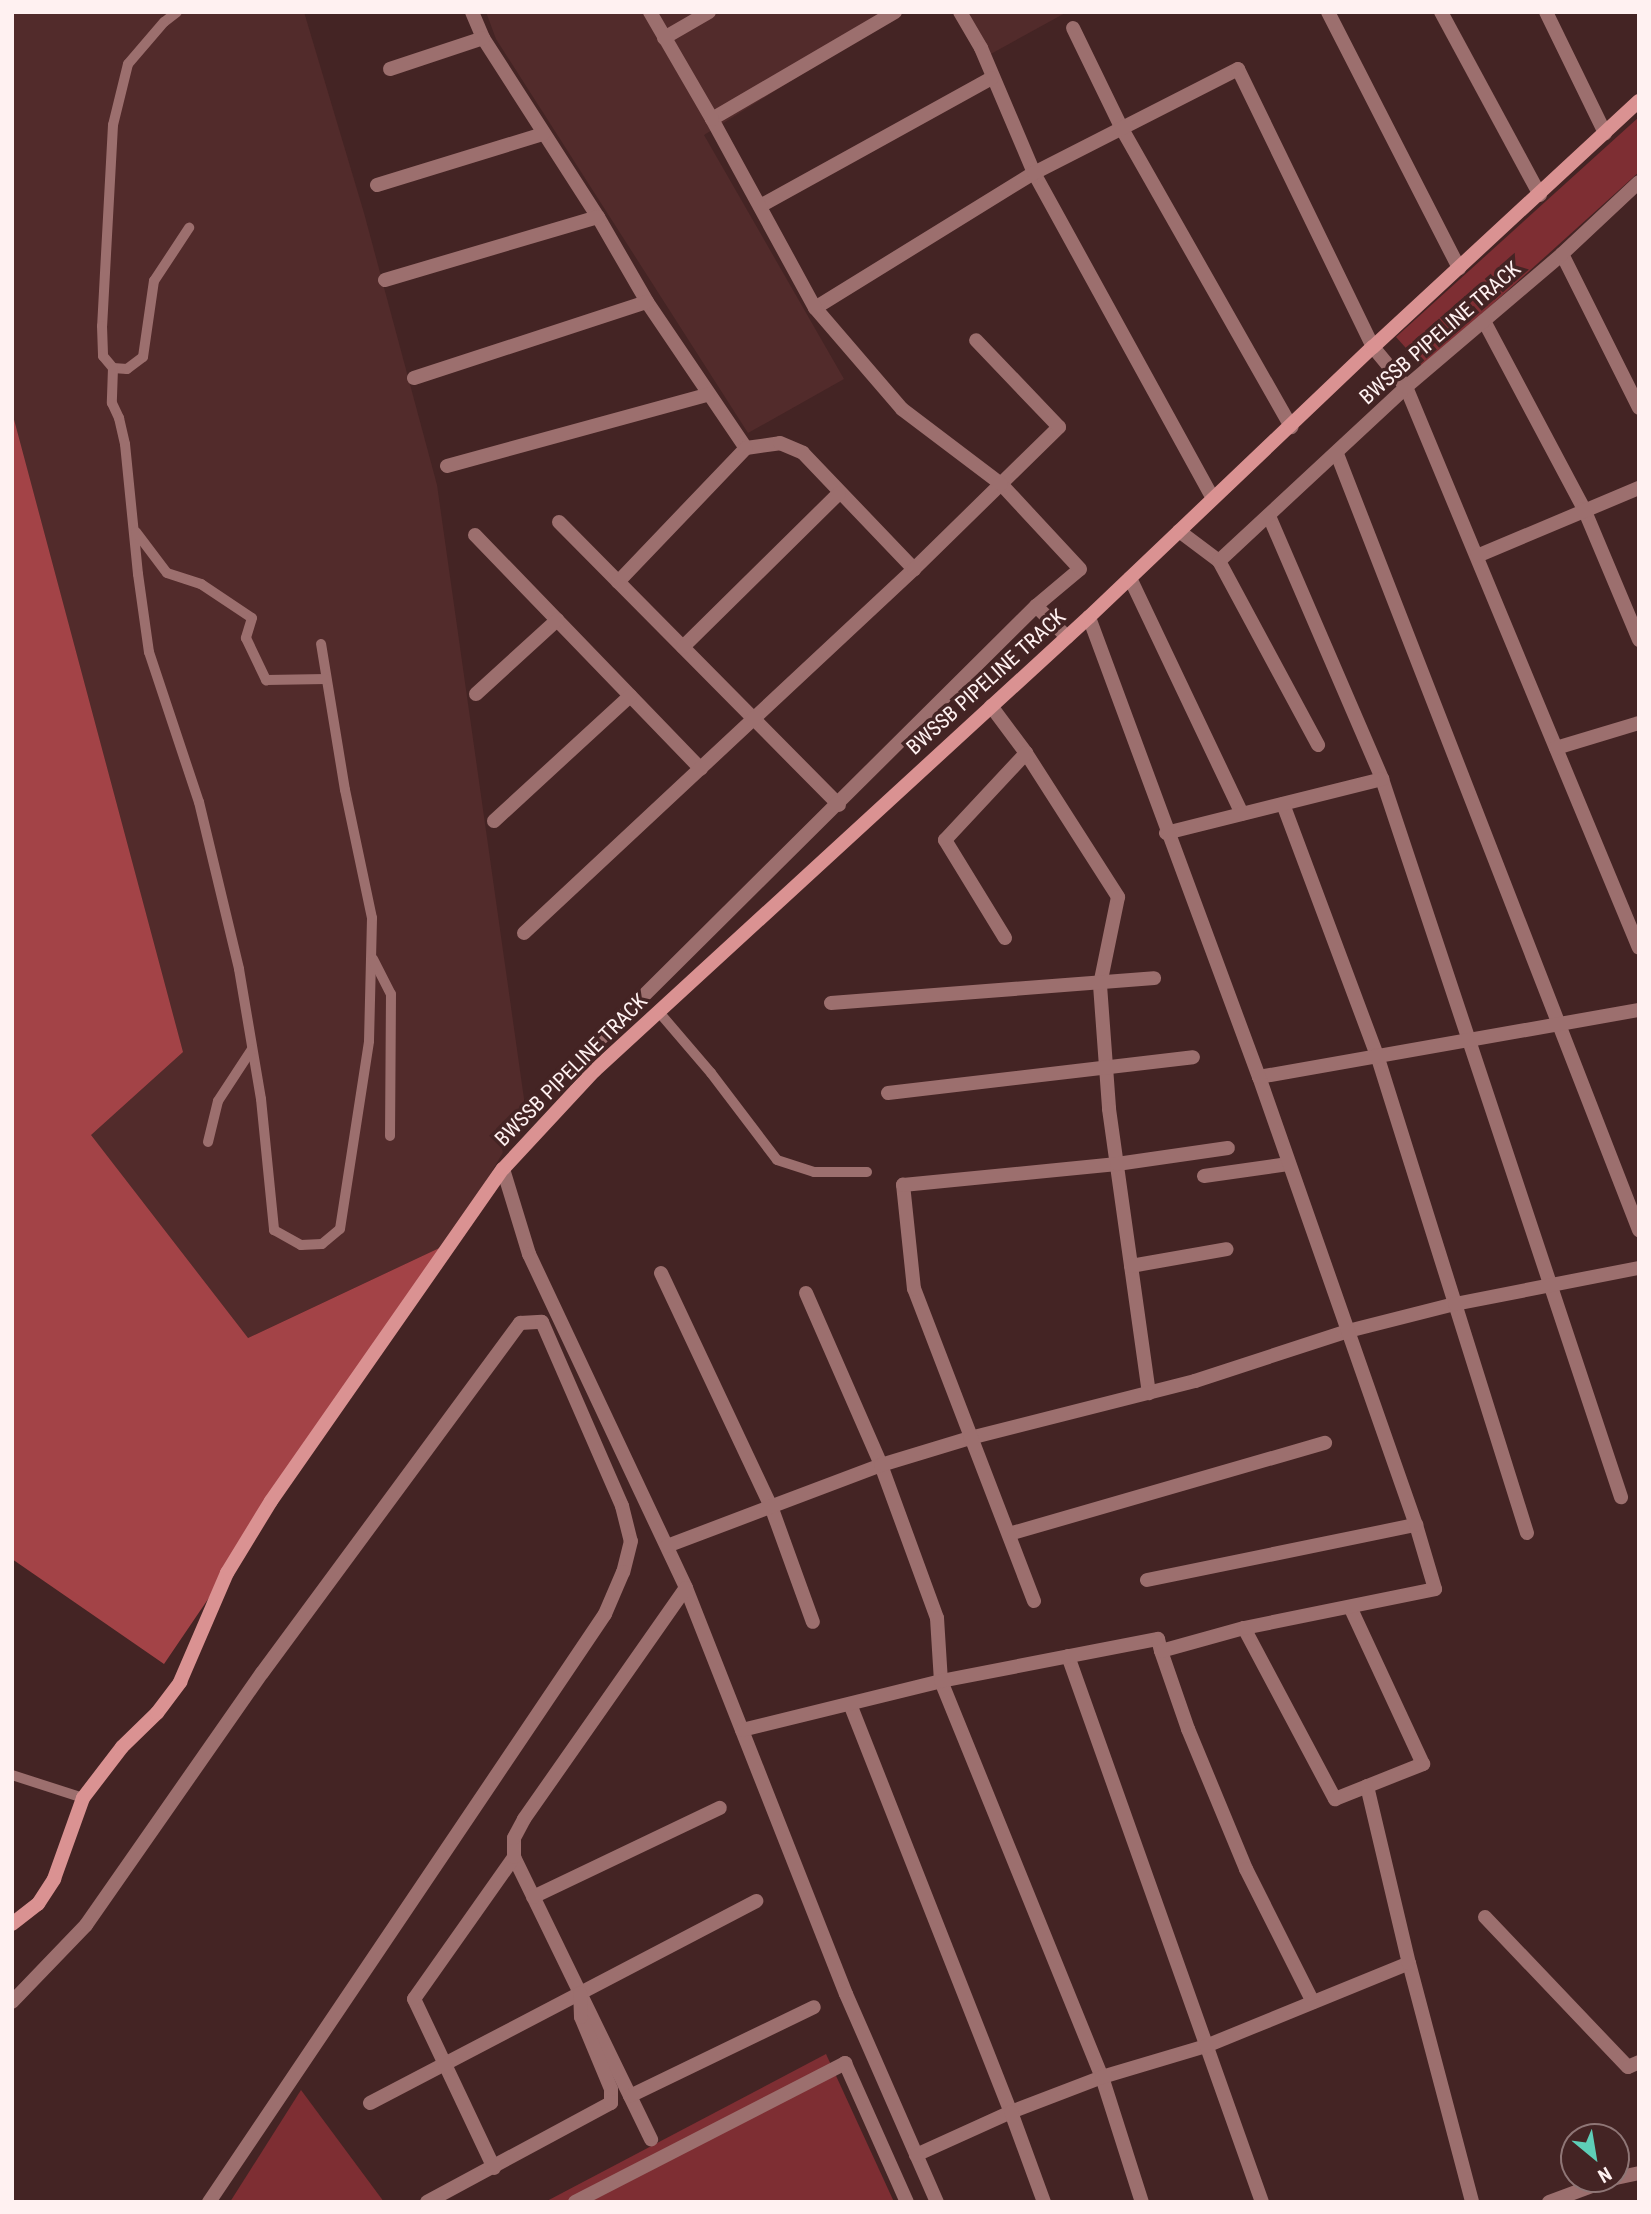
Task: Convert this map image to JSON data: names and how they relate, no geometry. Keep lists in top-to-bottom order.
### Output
{
  "streets": {
    "street": ["BWSSB PIPELINE TRACK"]
  },
  "north": "bottom right"
}
